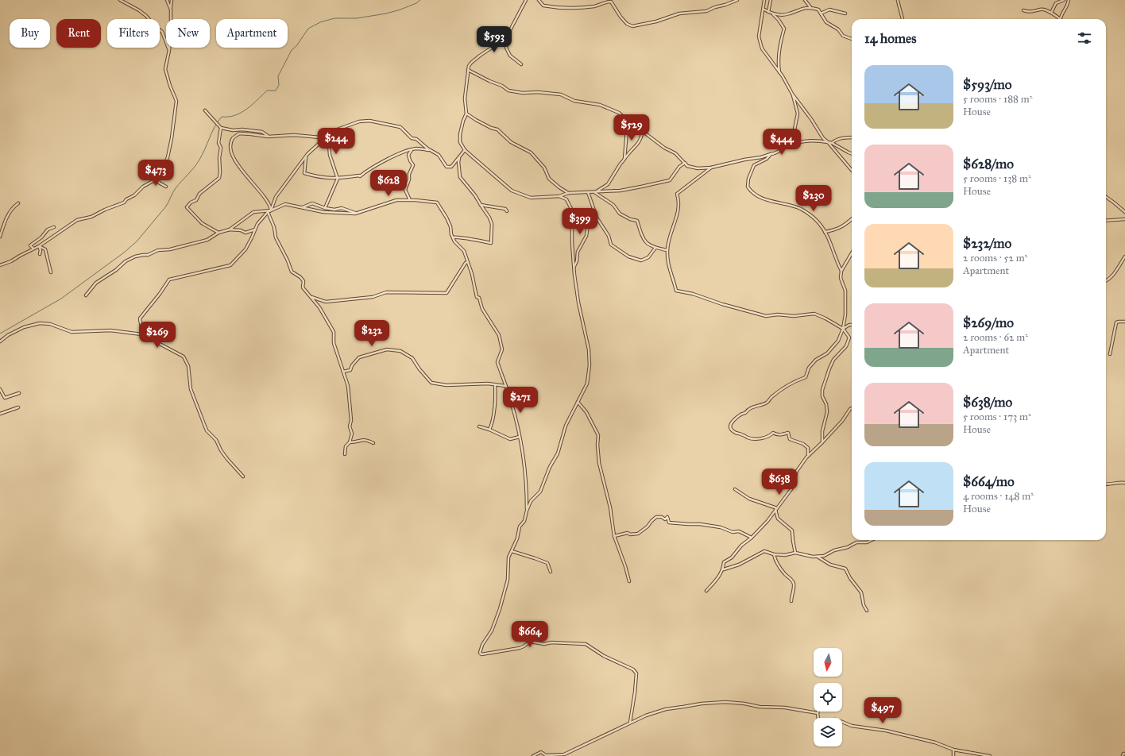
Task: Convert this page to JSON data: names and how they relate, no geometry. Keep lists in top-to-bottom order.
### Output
{
  "north": "bottom",
  "page": {
    "chip": [
      "Buy",
      "Rent",
      "Filters",
      "New",
      "Apartment"
    ],
    "heading": "14 homes",
    "price": [
      "$593",
      "$529",
      "$244",
      "$444",
      "$473",
      "$628",
      "$230",
      "$399",
      "$232",
      "$269",
      "$271",
      "$638",
      "$664",
      "$497"
    ],
    "list": [
      {
        "name": "$593/mo",
        "note": "5 rooms · 188 m² · House"
      },
      {
        "name": "$628/mo",
        "note": "5 rooms · 138 m² · House"
      },
      {
        "name": "$232/mo",
        "note": "2 rooms · 52 m² · Apartment"
      },
      {
        "name": "$269/mo",
        "note": "2 rooms · 62 m² · Apartment"
      },
      {
        "name": "$638/mo",
        "note": "5 rooms · 173 m² · House"
      },
      {
        "name": "$664/mo",
        "note": "4 rooms · 148 m² · House"
      }
    ]
  }
}
